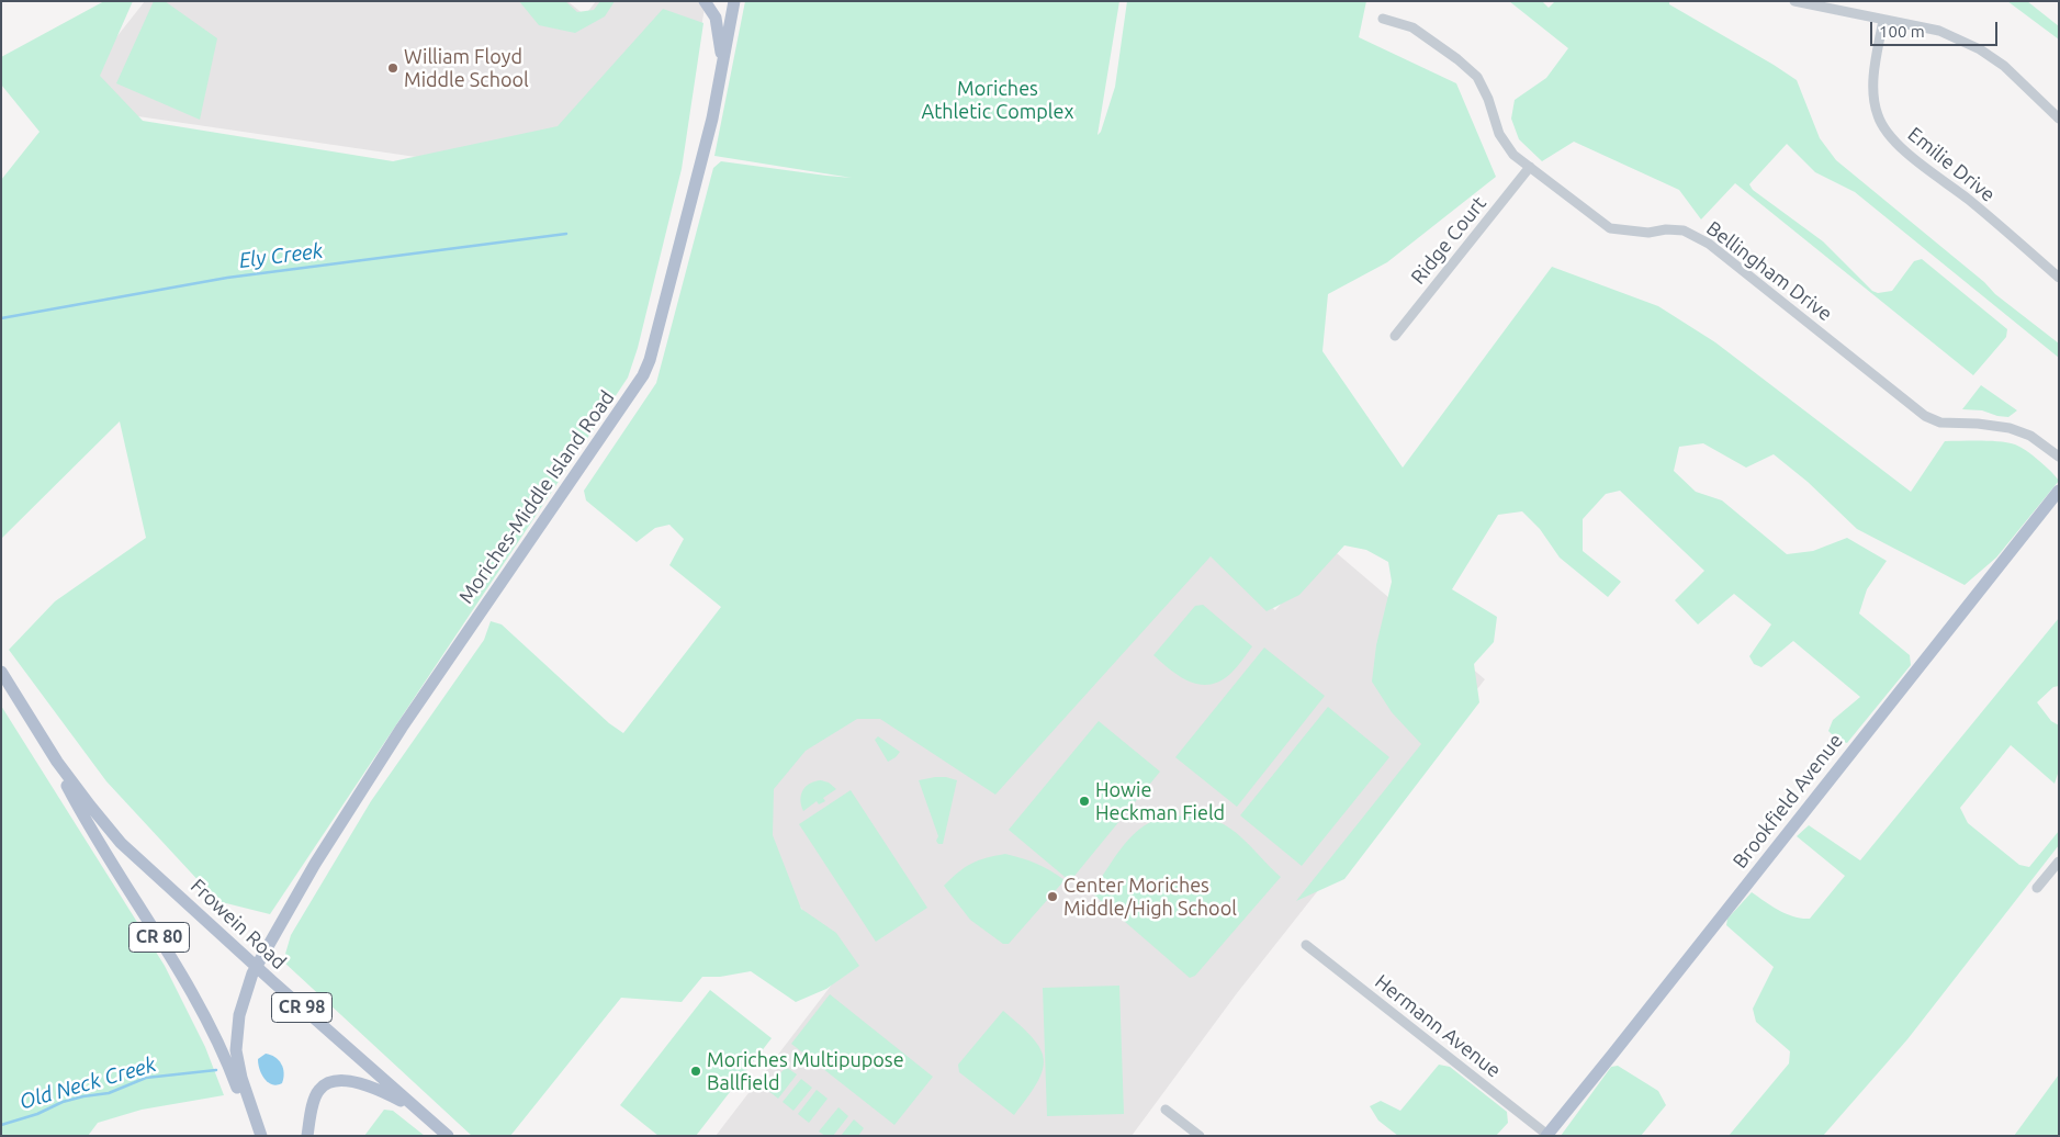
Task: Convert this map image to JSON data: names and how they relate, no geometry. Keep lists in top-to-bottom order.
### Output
{
  "streets": {
    "main road": [
      "Moriches-Middle Island Road",
      "Brookfield Avenue",
      "Frowein Road",
      "CR 80",
      "CR 98"
    ],
    "street": [
      "Emilie Drive",
      "Ridge Court",
      "Bellingham Drive",
      "Hermann Avenue"
    ]
  },
  "crossings": [
    ["Ridge Court", "Bellingham Drive"],
    ["Moriches-Middle Island Road", "Frowein Road"],
    ["Moriches-Middle Island Road", "CR 80"],
    ["Brookfield Avenue", "Hermann Avenue"],
    ["Frowein Road", "CR 80"]
  ],
  "water": ["Ely Creek", "Old Neck Creek"],
  "parks": ["Moriches Athletic Complex"],
  "places": [
    "William Floyd Middle School",
    "Howie Heckman Field",
    "Center Moriches Middle/High School",
    "Moriches Multipupose Ballfield"
  ],
  "scale_bar": "100 m"
}
